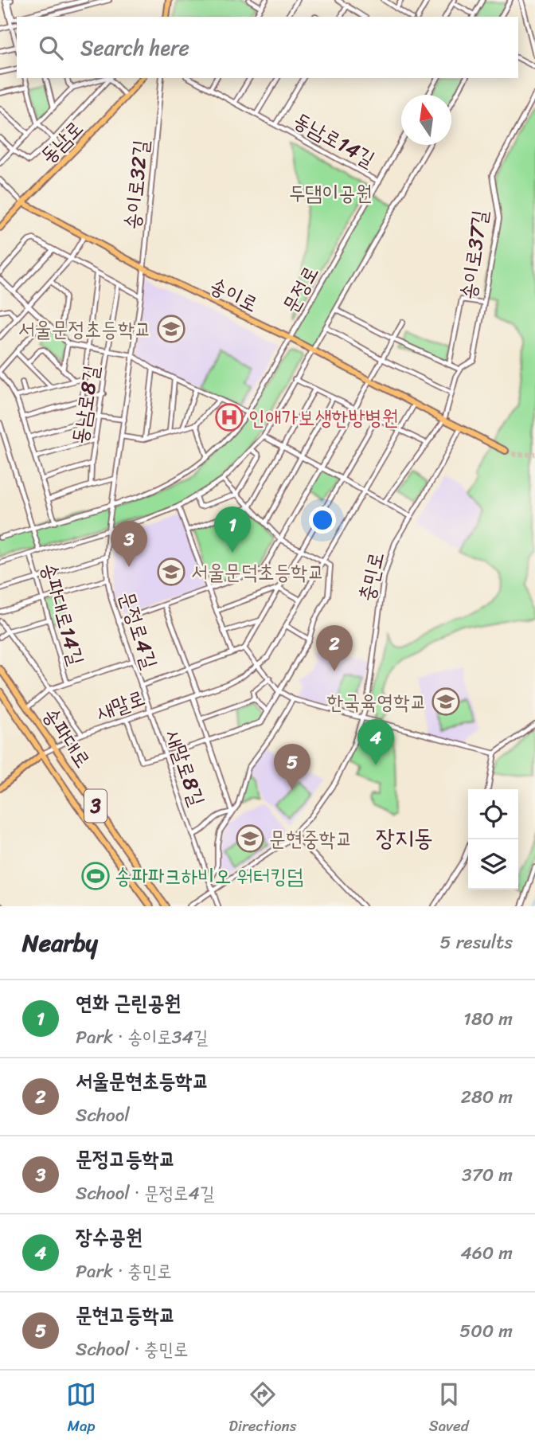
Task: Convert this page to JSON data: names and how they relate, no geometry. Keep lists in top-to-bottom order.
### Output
{
  "streets": {
    "main road": [
      "동남로",
      "송이로",
      "새말로",
      "송파대로",
      "3"
    ],
    "street": [
      "동남로14길",
      "송이로32길",
      "송이로37길",
      "문정로",
      "동남로8길",
      "충민로",
      "송파대로14길",
      "문정로4길",
      "새말로8길"
    ]
  },
  "crossings": [
    ["동남로14길", "문정로"],
    ["동남로", "송이로"],
    ["송이로32길", "문정로"],
    ["송이로32길", "송이로"],
    ["송이로32길", "동남로8길"],
    ["송이로32길", "문정로4길"],
    ["송이로37길", "송이로"],
    ["문정로", "송이로"],
    ["문정로", "문정로4길"],
    ["송이로", "충민로"],
    ["송이로", "새말로"],
    ["충민로", "새말로8길"],
    ["송파대로14길", "문정로4길"],
    ["송파대로14길", "송파대로"],
    ["문정로4길", "새말로"],
    ["문정로4길", "새말로8길"],
    ["새말로", "송파대로"],
    ["새말로", "새말로8길"]
  ],
  "districts": ["장지동"],
  "parks": ["두댐이공원"],
  "places": {
    "school or university": [
      "서울문정초등학교",
      "서울문덕초등학교",
      "한국육영학교",
      "문현중학교"
    ],
    "hospital": ["인애가보생한방병원"],
    "sports": ["송파파크하비오 워터킹덤"]
  },
  "north": "top",
  "page": {
    "search": "Search here",
    "pins": [
      "1",
      "3",
      "2",
      "4",
      "5"
    ],
    "heading": ["Nearby", "5 results"],
    "list": [
      {
        "mark": "1",
        "name": "연화 근린공원",
        "note": "Park · 송이로34길",
        "value": "180 m"
      },
      {
        "mark": "2",
        "name": "서울문현초등학교",
        "note": "School",
        "value": "280 m"
      },
      {
        "mark": "3",
        "name": "문정고등학교",
        "note": "School · 문정로4길",
        "value": "370 m"
      },
      {
        "mark": "4",
        "name": "장수공원",
        "note": "Park · 충민로",
        "value": "460 m"
      },
      {
        "mark": "5",
        "name": "문현고등학교",
        "note": "School · 충민로",
        "value": "500 m"
      }
    ],
    "nav": ["Map", "Directions", "Saved"]
  }
}
